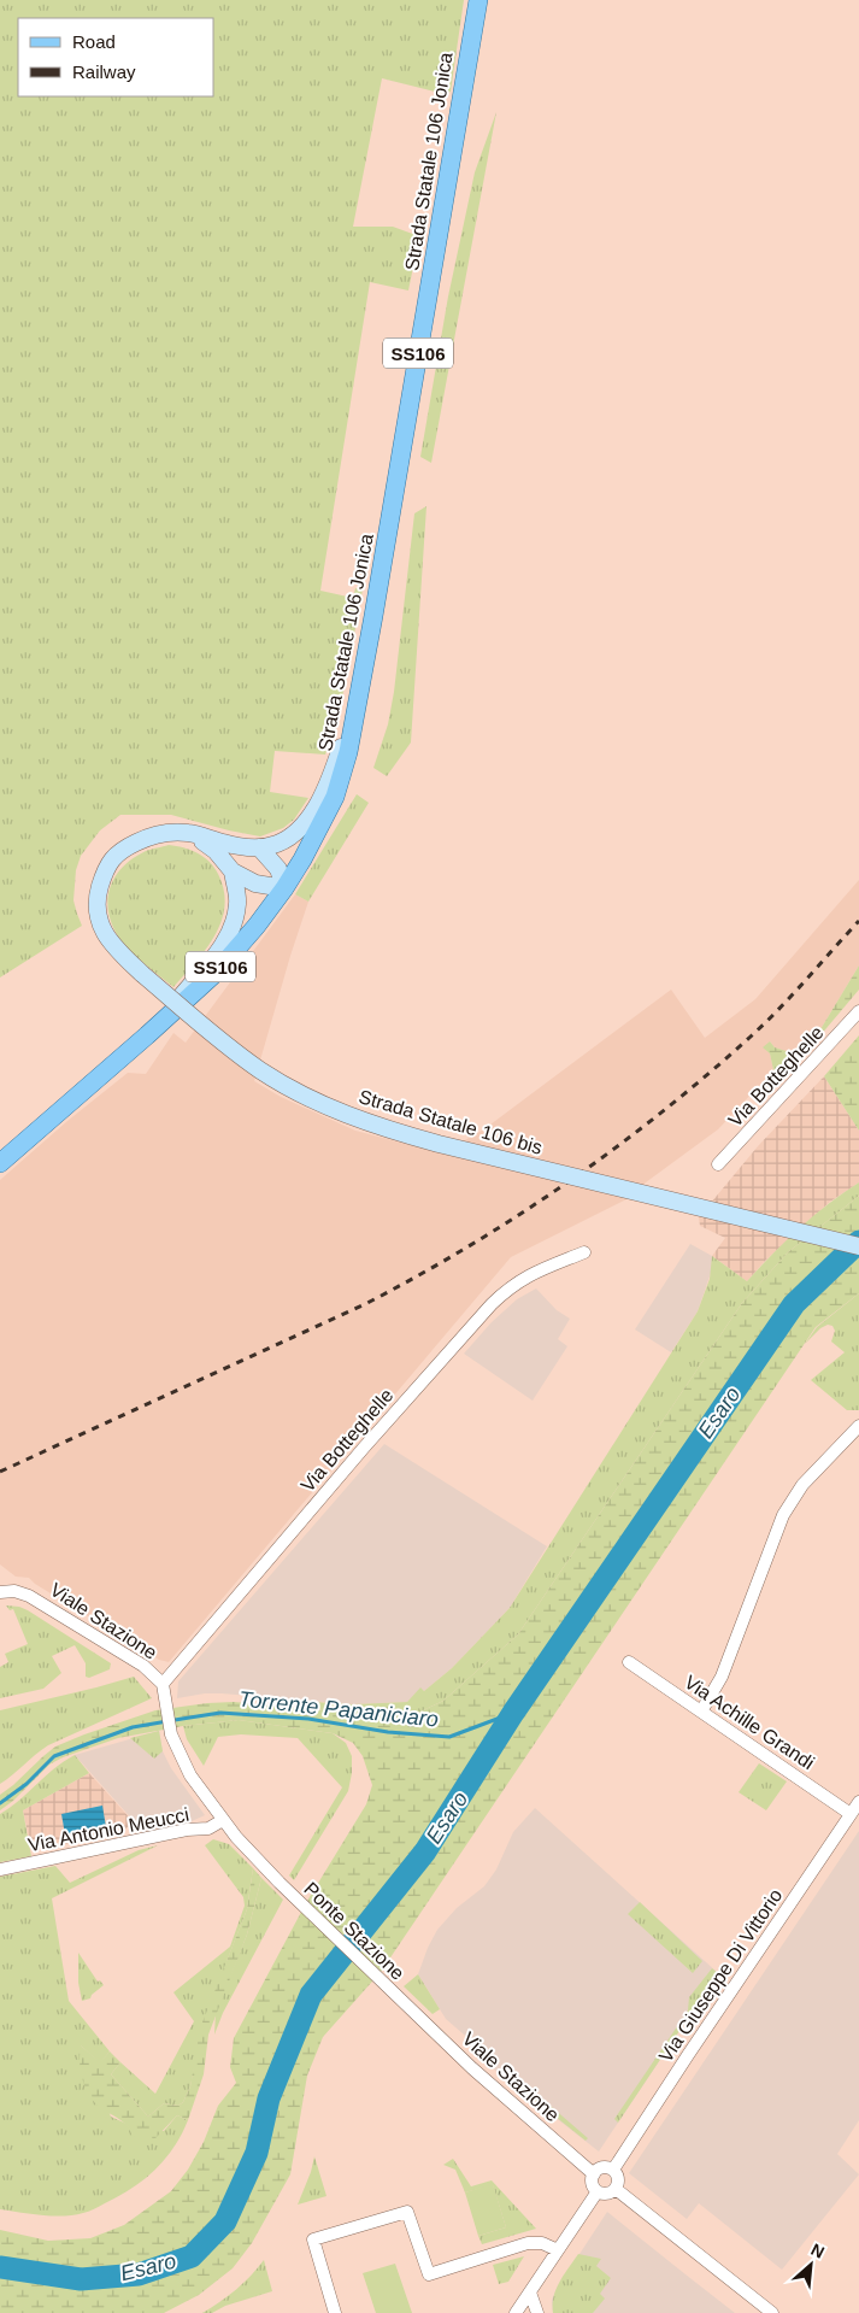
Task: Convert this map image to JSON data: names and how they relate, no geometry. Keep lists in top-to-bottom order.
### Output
{
  "streets": {
    "main road": ["Strada Statale 106 Jonica", "SS106", "Strada Statale 106 bis"],
    "street": [
      "Via Botteghelle",
      "Viale Stazione",
      "Via Achille Grandi",
      "Via Antonio Meucci",
      "Ponte Stazione",
      "Via Giuseppe Di Vittorio"
    ]
  },
  "crossings": [
    ["Via Botteghelle", "Viale Stazione"],
    ["Viale Stazione", "Via Antonio Meucci"],
    ["Viale Stazione", "Ponte Stazione"],
    ["Viale Stazione", "Via Giuseppe Di Vittorio"],
    ["Via Achille Grandi", "Via Giuseppe Di Vittorio"],
    ["Via Antonio Meucci", "Ponte Stazione"]
  ],
  "water": ["Esaro", "Torrente Papaniciaro"],
  "legend": ["Road", "Railway"],
  "north": "top right"
}
